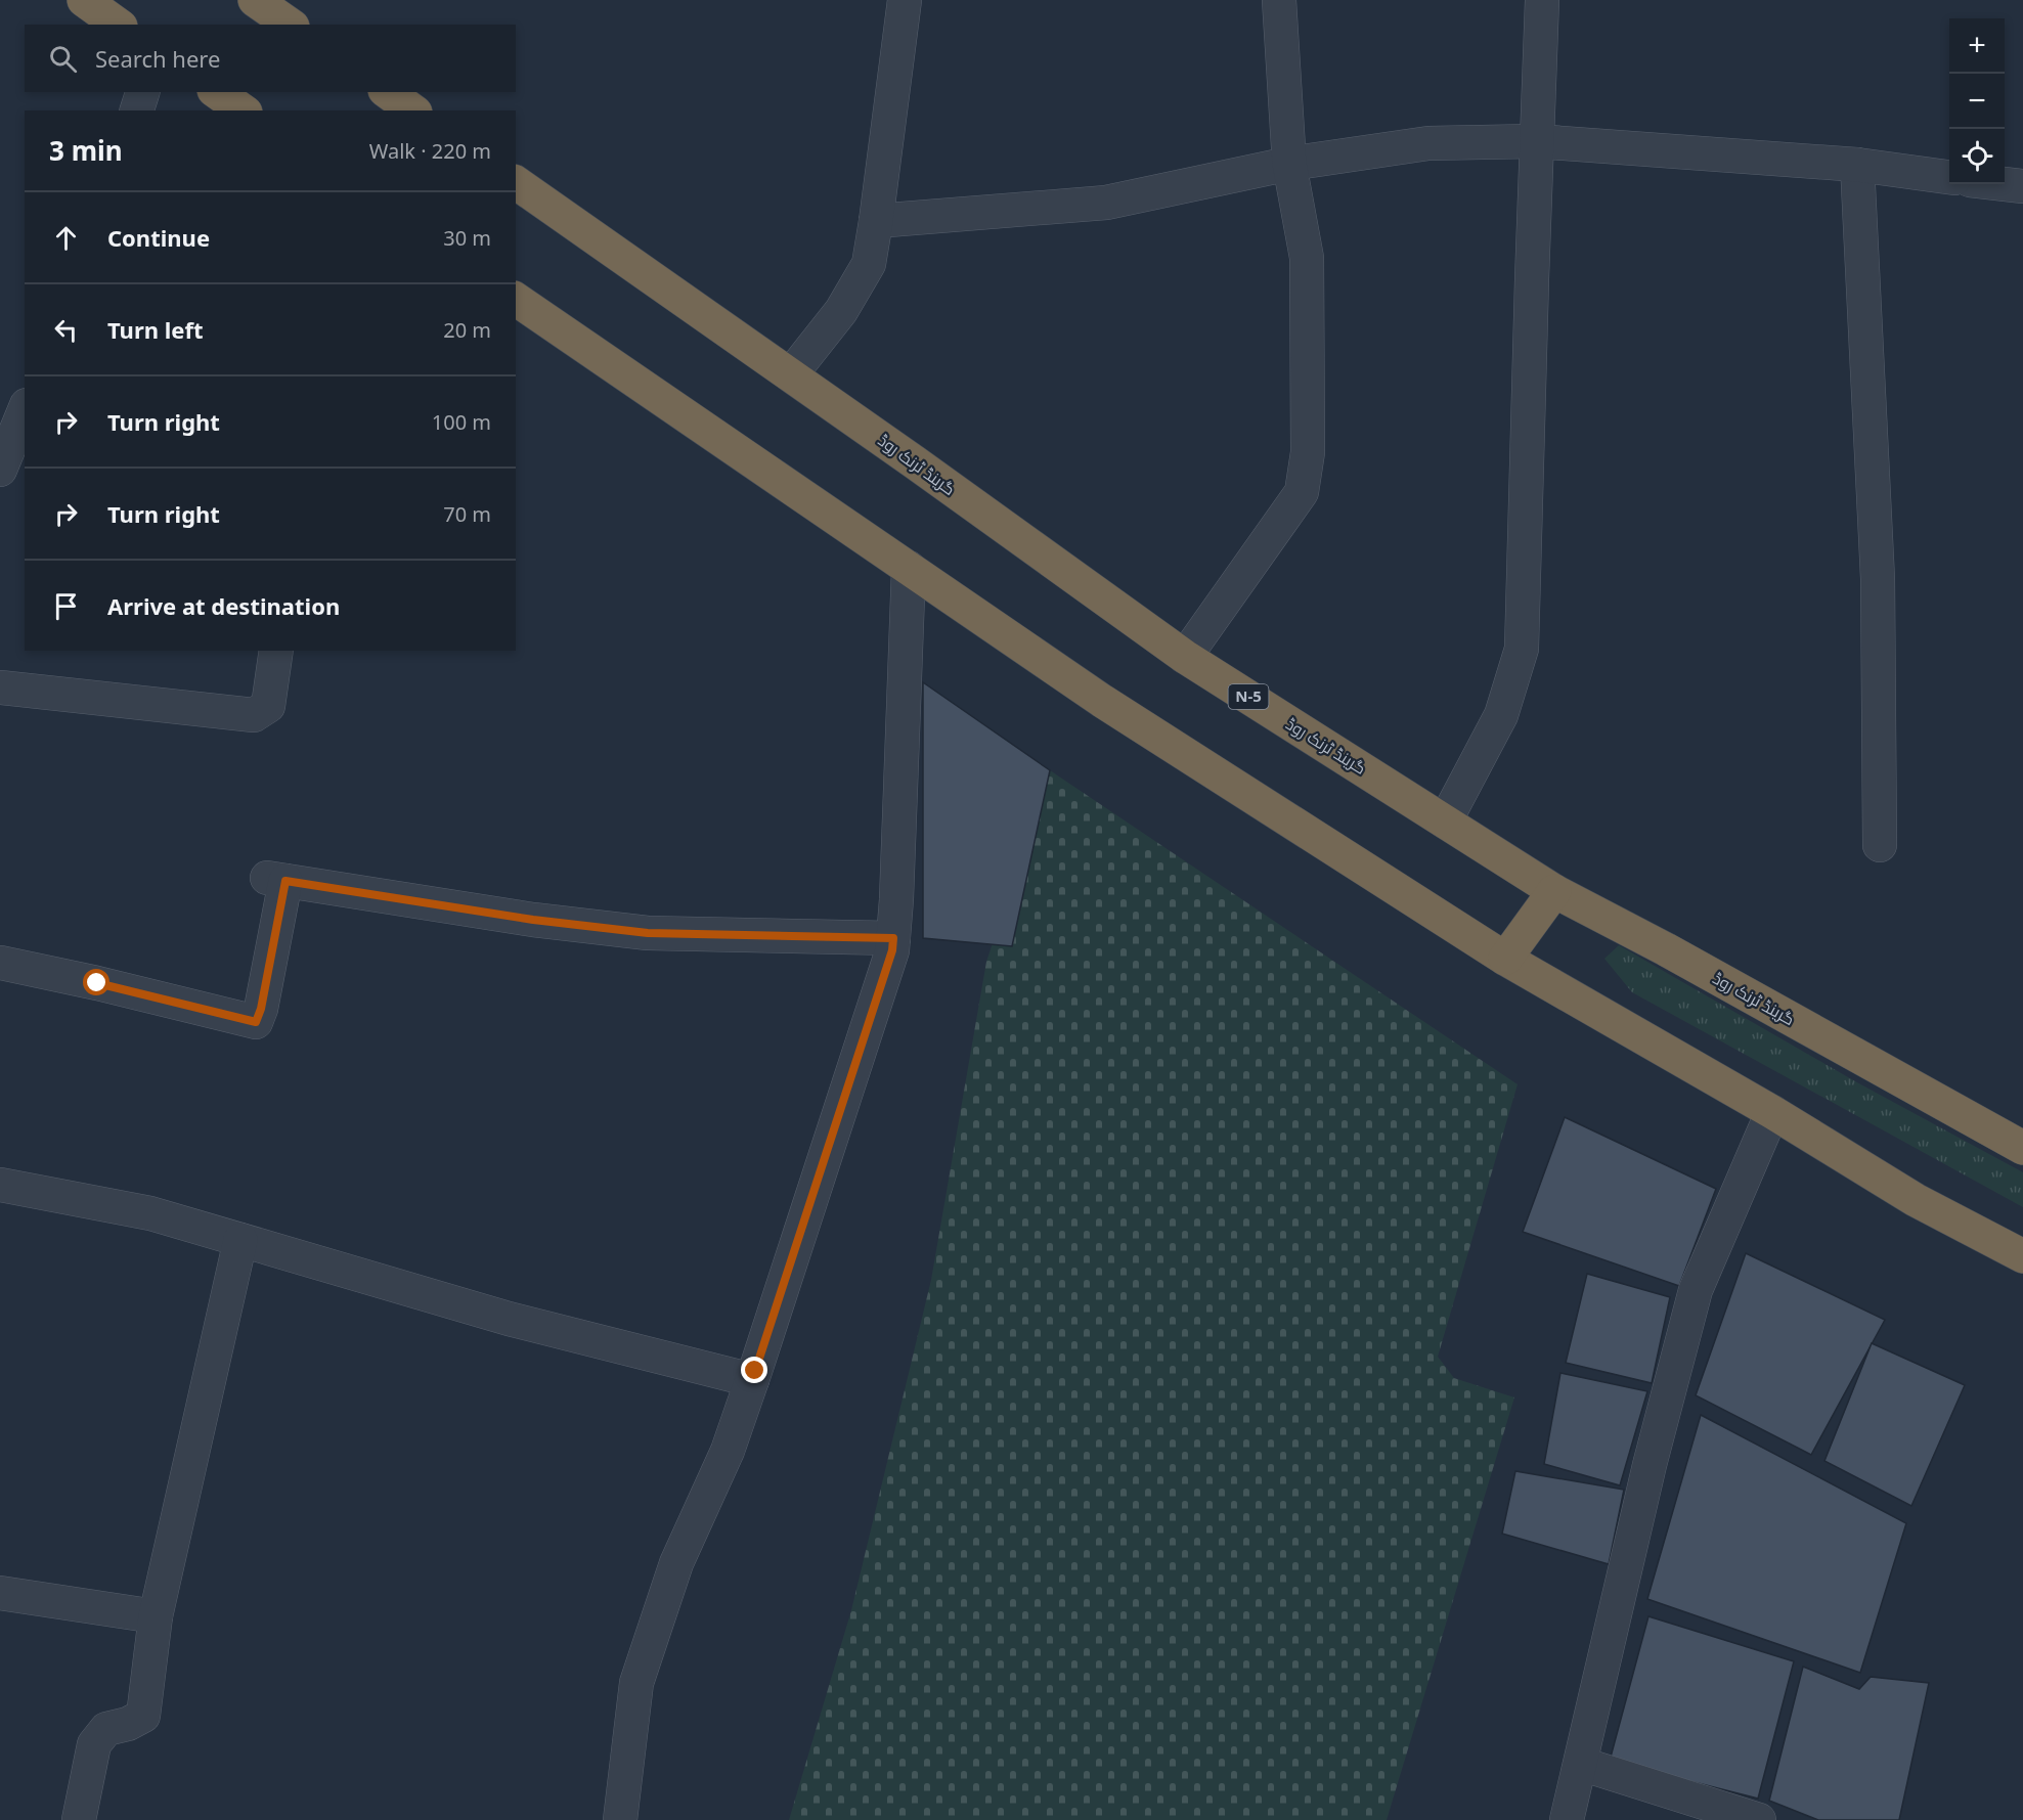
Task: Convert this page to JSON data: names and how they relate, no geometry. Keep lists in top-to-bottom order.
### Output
{
  "streets": {
    "highway": ["گرینڈ ٹرنک روڈ", "N-5"]
  },
  "page": {
    "map_buttons": ["+", "−"],
    "search": "Search here",
    "heading": ["3 min", "Walk · 220 m"],
    "list": [
      ["Continue", "30 m"],
      ["Turn left", "20 m"],
      ["Turn right", "100 m"],
      ["Turn right", "70 m"],
      "Arrive at destination"
    ]
  }
}
